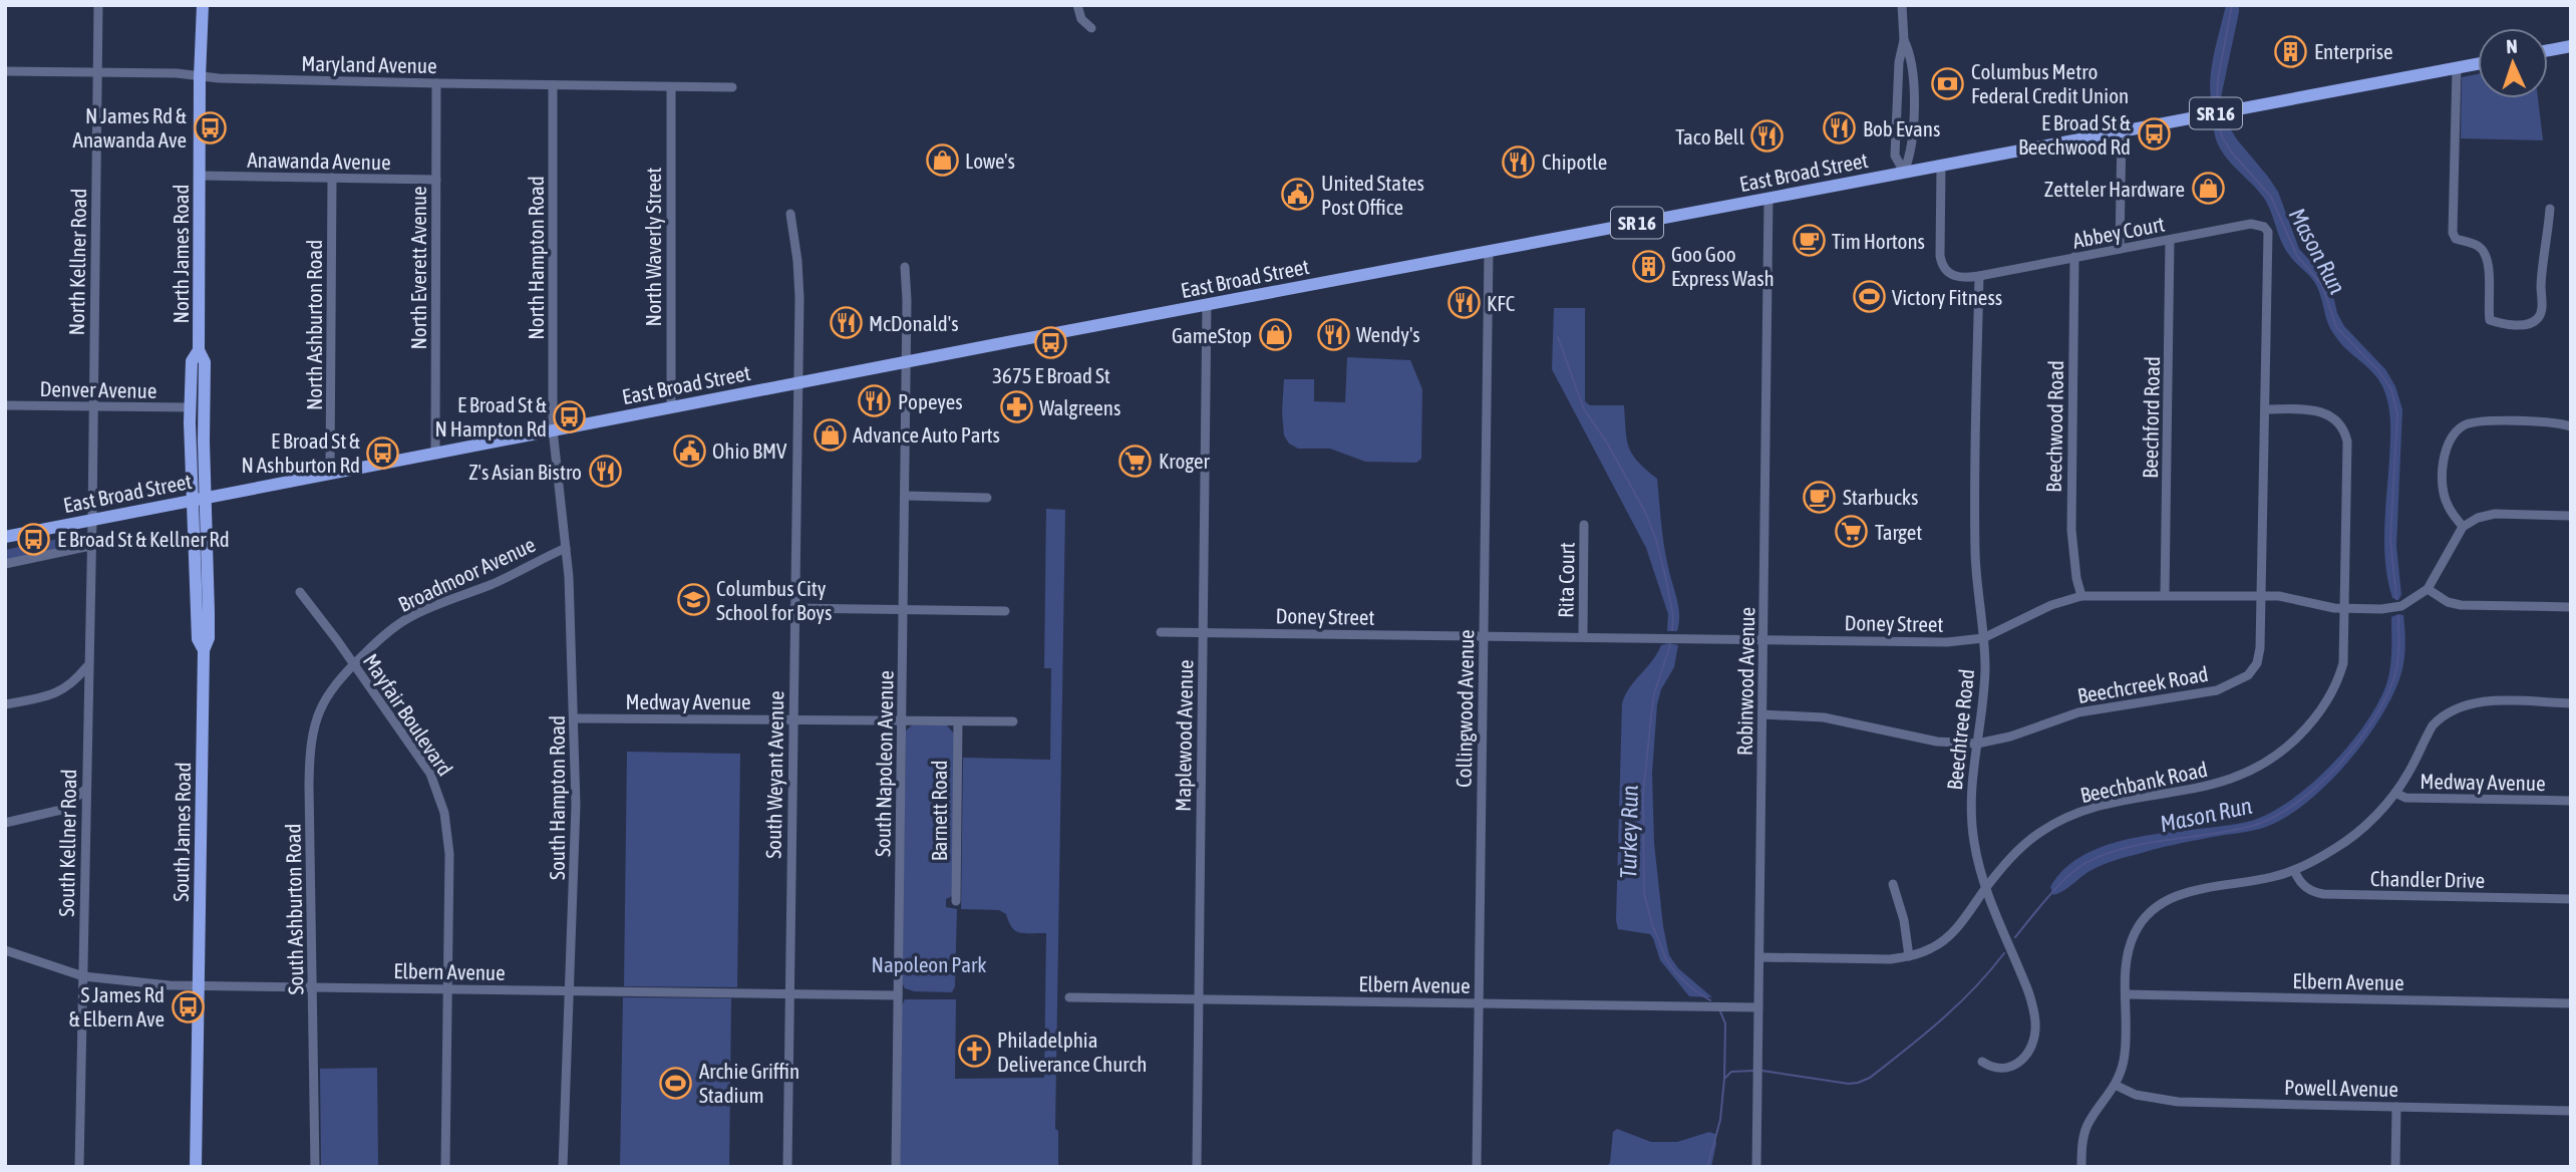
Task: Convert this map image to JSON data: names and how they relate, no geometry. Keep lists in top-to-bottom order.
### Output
{
  "streets": {
    "main road": [
      "SR 16",
      "East Broad Street",
      "North James Road",
      "South James Road"
    ],
    "street": [
      "Maryland Avenue",
      "Anawanda Avenue",
      "Abbey Court",
      "North Waverly Street",
      "North Hampton Road",
      "North Kellner Road",
      "North Everett Avenue",
      "North Ashburton Road",
      "Denver Avenue",
      "Beechford Road",
      "Beechwood Road",
      "Broadmoor Avenue",
      "Rita Court",
      "Doney Street",
      "Robinwood Avenue",
      "Beechcreek Road",
      "Medway Avenue",
      "Collingwood Avenue",
      "Mayfair Boulevard",
      "Beechtree Road",
      "Maplewood Avenue",
      "South Napoleon Avenue",
      "South Weyant Avenue",
      "Beechbank Road",
      "South Hampton Road",
      "Barnett Road",
      "South Kellner Road",
      "Chandler Drive",
      "South Ashburton Road",
      "Elbern Avenue",
      "Powell Avenue"
    ]
  },
  "crossings": [
    ["Maryland Avenue", "North Waverly Street"],
    ["Maryland Avenue", "North James Road"],
    ["Maryland Avenue", "North Hampton Road"],
    ["Maryland Avenue", "North Kellner Road"],
    ["Maryland Avenue", "North Everett Avenue"],
    ["Anawanda Avenue", "North James Road"],
    ["Anawanda Avenue", "North Everett Avenue"],
    ["Anawanda Avenue", "North Ashburton Road"],
    ["East Broad Street", "North Waverly Street"],
    ["East Broad Street", "North James Road"],
    ["East Broad Street", "North Hampton Road"],
    ["East Broad Street", "North Kellner Road"],
    ["East Broad Street", "North Everett Avenue"],
    ["East Broad Street", "North Ashburton Road"],
    ["East Broad Street", "Robinwood Avenue"],
    ["East Broad Street", "Collingwood Avenue"],
    ["East Broad Street", "Maplewood Avenue"],
    ["East Broad Street", "South Napoleon Avenue"],
    ["East Broad Street", "South Weyant Avenue"],
    ["East Broad Street", "South Hampton Road"],
    ["East Broad Street", "South James Road"],
    ["East Broad Street", "South Kellner Road"],
    ["Abbey Court", "Beechford Road"],
    ["Abbey Court", "Beechwood Road"],
    ["Abbey Court", "Beechcreek Road"],
    ["Abbey Court", "Beechtree Road"],
    ["North James Road", "Denver Avenue"],
    ["North James Road", "South James Road"],
    ["North Hampton Road", "South Hampton Road"],
    ["North Kellner Road", "Denver Avenue"],
    ["North Kellner Road", "South Kellner Road"],
    ["Beechford Road", "Doney Street"],
    ["Beechwood Road", "Doney Street"],
    ["Broadmoor Avenue", "Mayfair Boulevard"],
    ["Broadmoor Avenue", "South Hampton Road"],
    ["Broadmoor Avenue", "South Ashburton Road"],
    ["Rita Court", "Doney Street"],
    ["Doney Street", "Robinwood Avenue"],
    ["Doney Street", "Beechcreek Road"],
    ["Doney Street", "Collingwood Avenue"],
    ["Doney Street", "Beechtree Road"],
    ["Doney Street", "Maplewood Avenue"],
    ["Doney Street", "Beechbank Road"],
    ["Robinwood Avenue", "Beechcreek Road"],
    ["Robinwood Avenue", "Beechbank Road"],
    ["Robinwood Avenue", "Elbern Avenue"],
    ["Beechcreek Road", "Beechtree Road"],
    ["Beechcreek Road", "Beechbank Road"],
    ["Medway Avenue", "South Napoleon Avenue"],
    ["Medway Avenue", "South Weyant Avenue"],
    ["Medway Avenue", "South Hampton Road"],
    ["Medway Avenue", "Barnett Road"],
    ["Collingwood Avenue", "Elbern Avenue"],
    ["Mayfair Boulevard", "South Ashburton Road"],
    ["Mayfair Boulevard", "Elbern Avenue"],
    ["Beechtree Road", "Beechbank Road"],
    ["Maplewood Avenue", "Elbern Avenue"],
    ["South Napoleon Avenue", "Elbern Avenue"],
    ["South Weyant Avenue", "Elbern Avenue"],
    ["South Hampton Road", "Elbern Avenue"],
    ["South James Road", "Elbern Avenue"],
    ["South Kellner Road", "Elbern Avenue"],
    ["South Ashburton Road", "Elbern Avenue"]
  ],
  "water": ["Mason Run", "Turkey Run"],
  "parks": ["Napoleon Park"],
  "places": {
    "building": ["Enterprise", "Goo Goo Express Wash"],
    "bank": ["Columbus Metro Federal Credit Union"],
    "bus stop": [
      "N James Rd & Anawanda Ave",
      "E Broad St & Beechwood Rd",
      "3675 E Broad St",
      "E Broad St & N Hampton Rd",
      "E Broad St & N Ashburton Rd",
      "E Broad St & Kellner Rd",
      "S James Rd & Elbern Ave"
    ],
    "restaurant": [
      "Bob Evans",
      "Taco Bell",
      "Chipotle",
      "KFC",
      "McDonald's",
      "Wendy's",
      "Popeyes",
      "Z's Asian Bistro"
    ],
    "shop": [
      "Lowe's",
      "Zetteler Hardware",
      "GameStop",
      "Advance Auto Parts"
    ],
    "public building": ["United States Post Office", "Ohio BMV"],
    "cafe": ["Tim Hortons", "Starbucks"],
    "sports": ["Victory Fitness", "Archie Griffin Stadium"],
    "pharmacy": ["Walgreens"],
    "supermarket": ["Kroger", "Target"],
    "school or university": ["Columbus City School for Boys"],
    "church": ["Philadelphia Deliverance Church"]
  },
  "north": "top"
}
